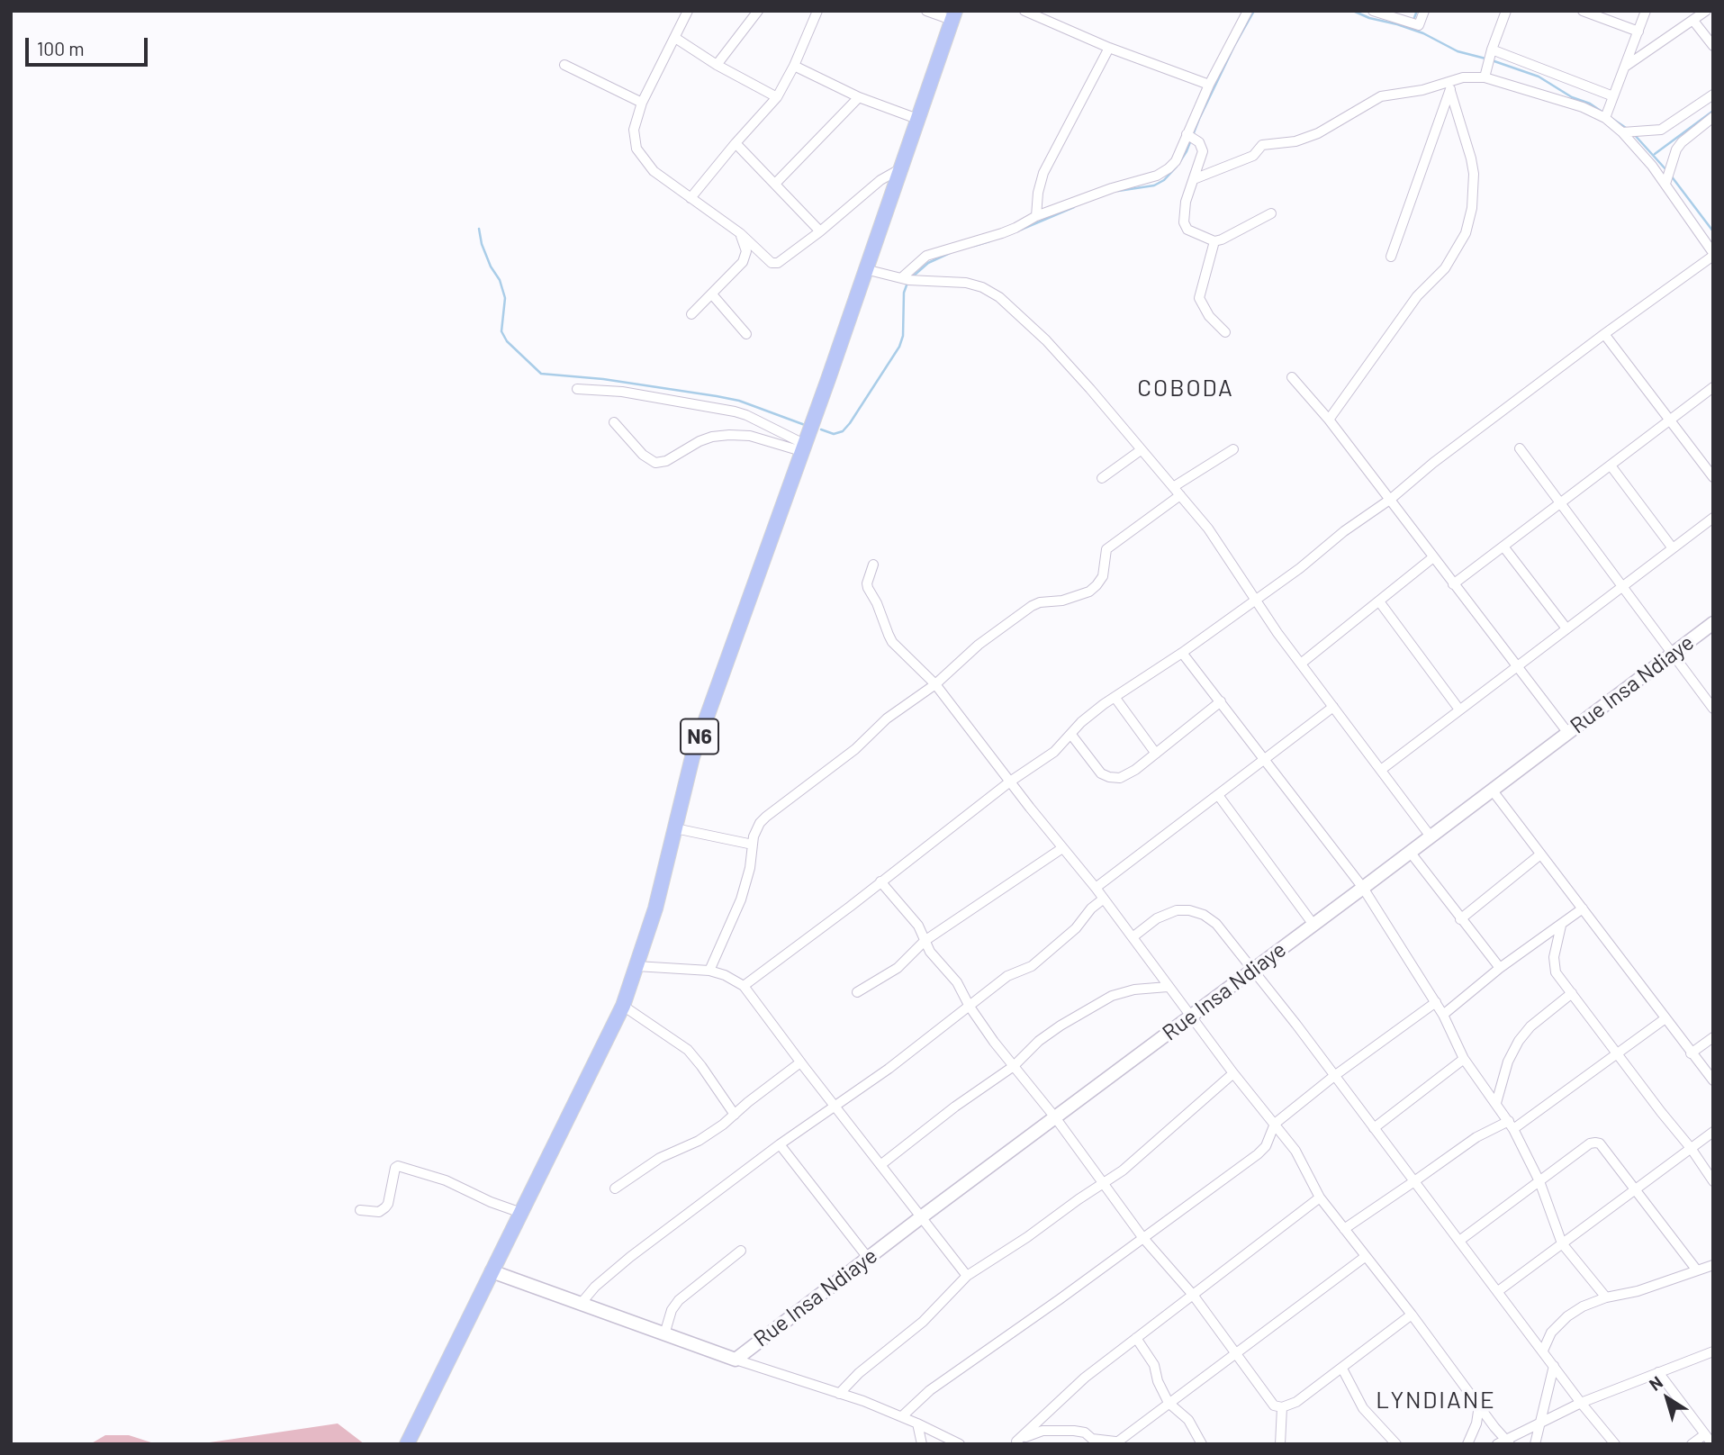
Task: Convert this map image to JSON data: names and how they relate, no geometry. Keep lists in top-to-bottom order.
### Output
{
  "streets": {
    "main road": ["Rue Insa Ndiaye", "N6"]
  },
  "districts": ["COBODA", "LYNDIANE"],
  "scale_bar": "100 m",
  "north": "top left"
}
